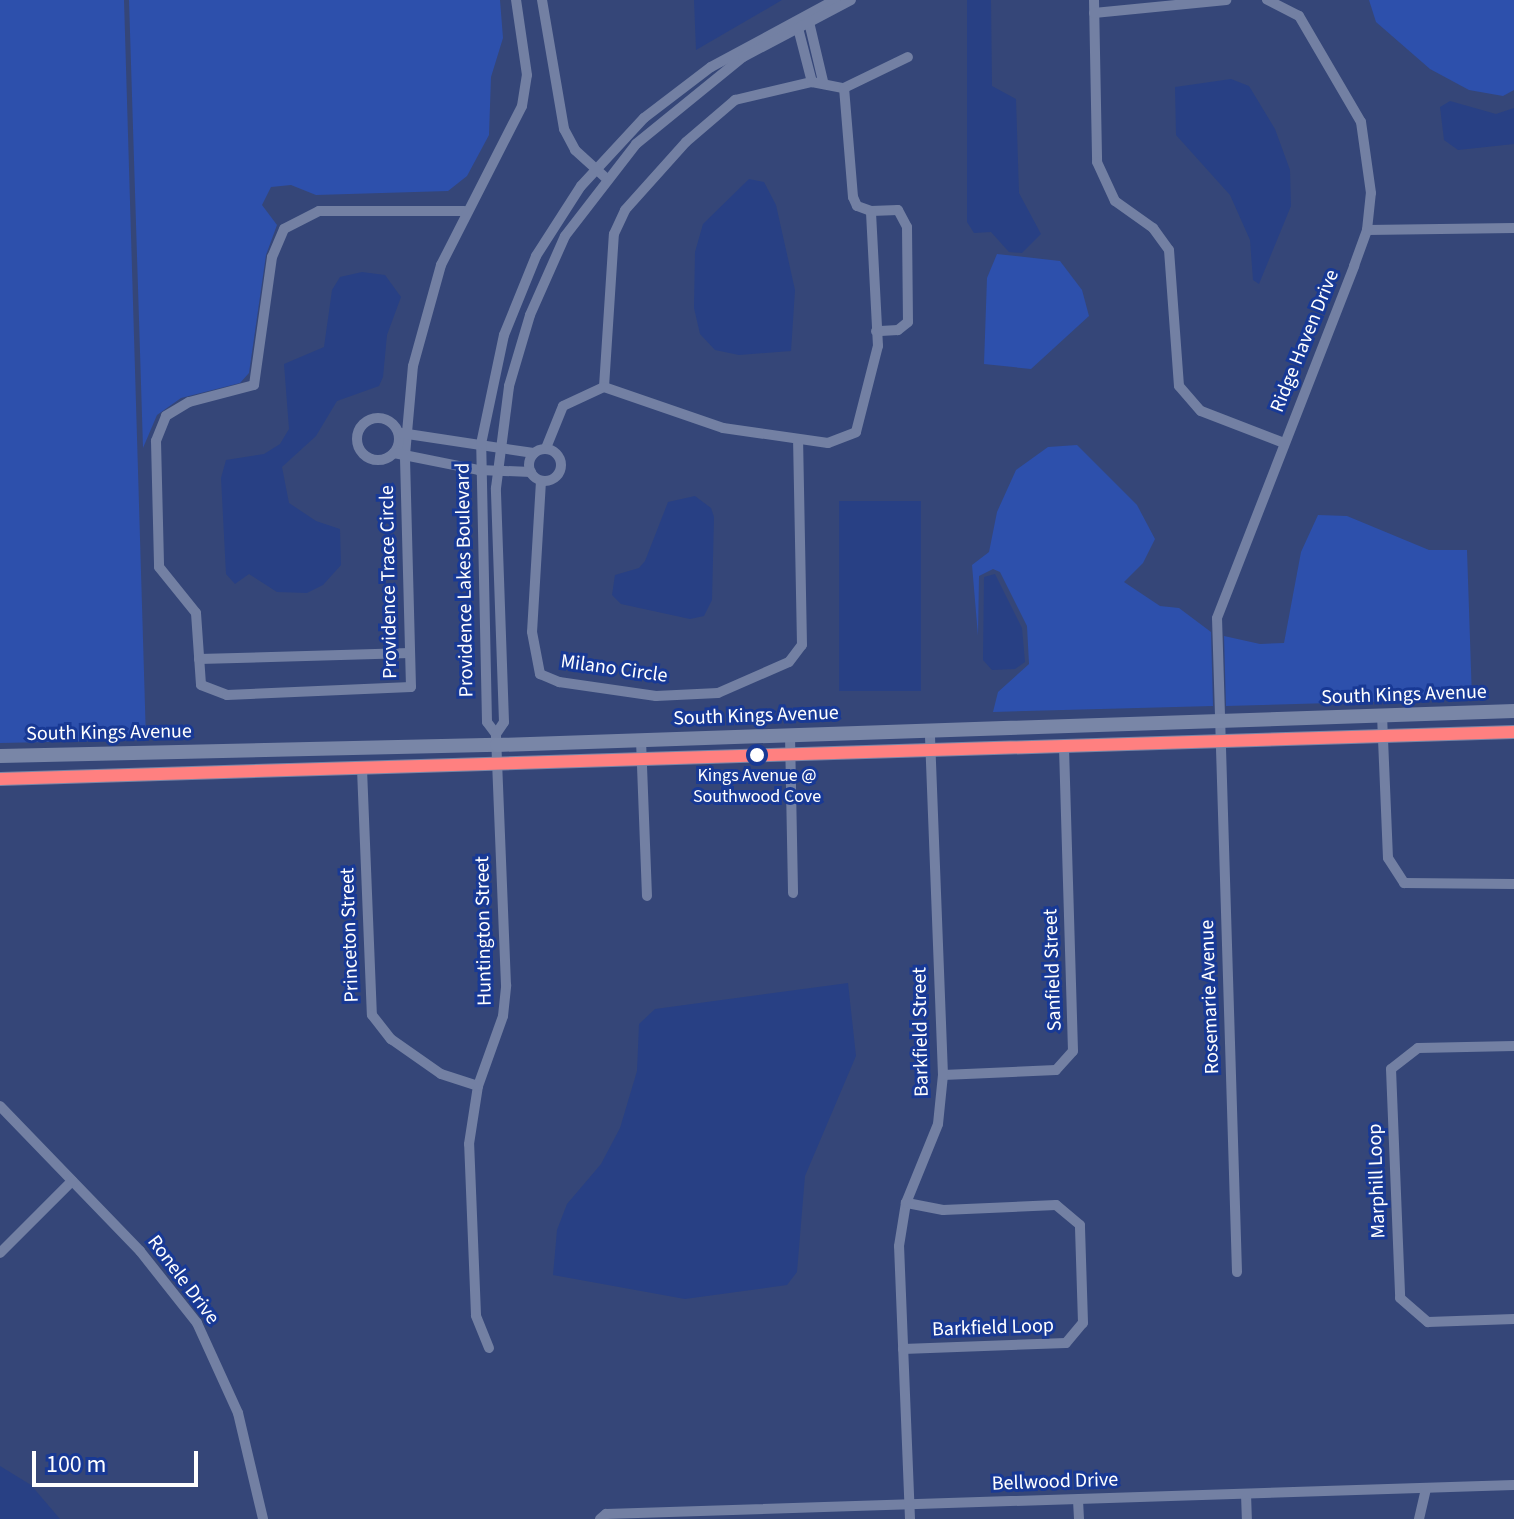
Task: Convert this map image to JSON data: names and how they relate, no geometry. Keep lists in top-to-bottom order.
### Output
{
  "streets": {
    "main road": ["South Kings Avenue"],
    "street": [
      "Ridge Haven Drive",
      "Providence Lakes Boulevard",
      "Providence Trace Circle",
      "Milano Circle",
      "Huntington Street",
      "Princeton Street",
      "Sanfield Street",
      "Rosemarie Avenue",
      "Barkfield Street",
      "Marphill Loop",
      "Ronele Drive",
      "Barkfield Loop",
      "Bellwood Drive"
    ]
  },
  "crossings": [
    ["Ridge Haven Drive", "South Kings Avenue"],
    ["Ridge Haven Drive", "Rosemarie Avenue"],
    ["Providence Lakes Boulevard", "South Kings Avenue"],
    ["Providence Lakes Boulevard", "Huntington Street"],
    ["South Kings Avenue", "Huntington Street"],
    ["South Kings Avenue", "Princeton Street"],
    ["South Kings Avenue", "Sanfield Street"],
    ["South Kings Avenue", "Rosemarie Avenue"],
    ["South Kings Avenue", "Barkfield Street"],
    ["Huntington Street", "Princeton Street"],
    ["Sanfield Street", "Barkfield Street"],
    ["Barkfield Street", "Barkfield Loop"],
    ["Barkfield Street", "Bellwood Drive"]
  ],
  "places": ["Kings Avenue @ Southwood Cove"],
  "scale_bar": "100 m"
}
